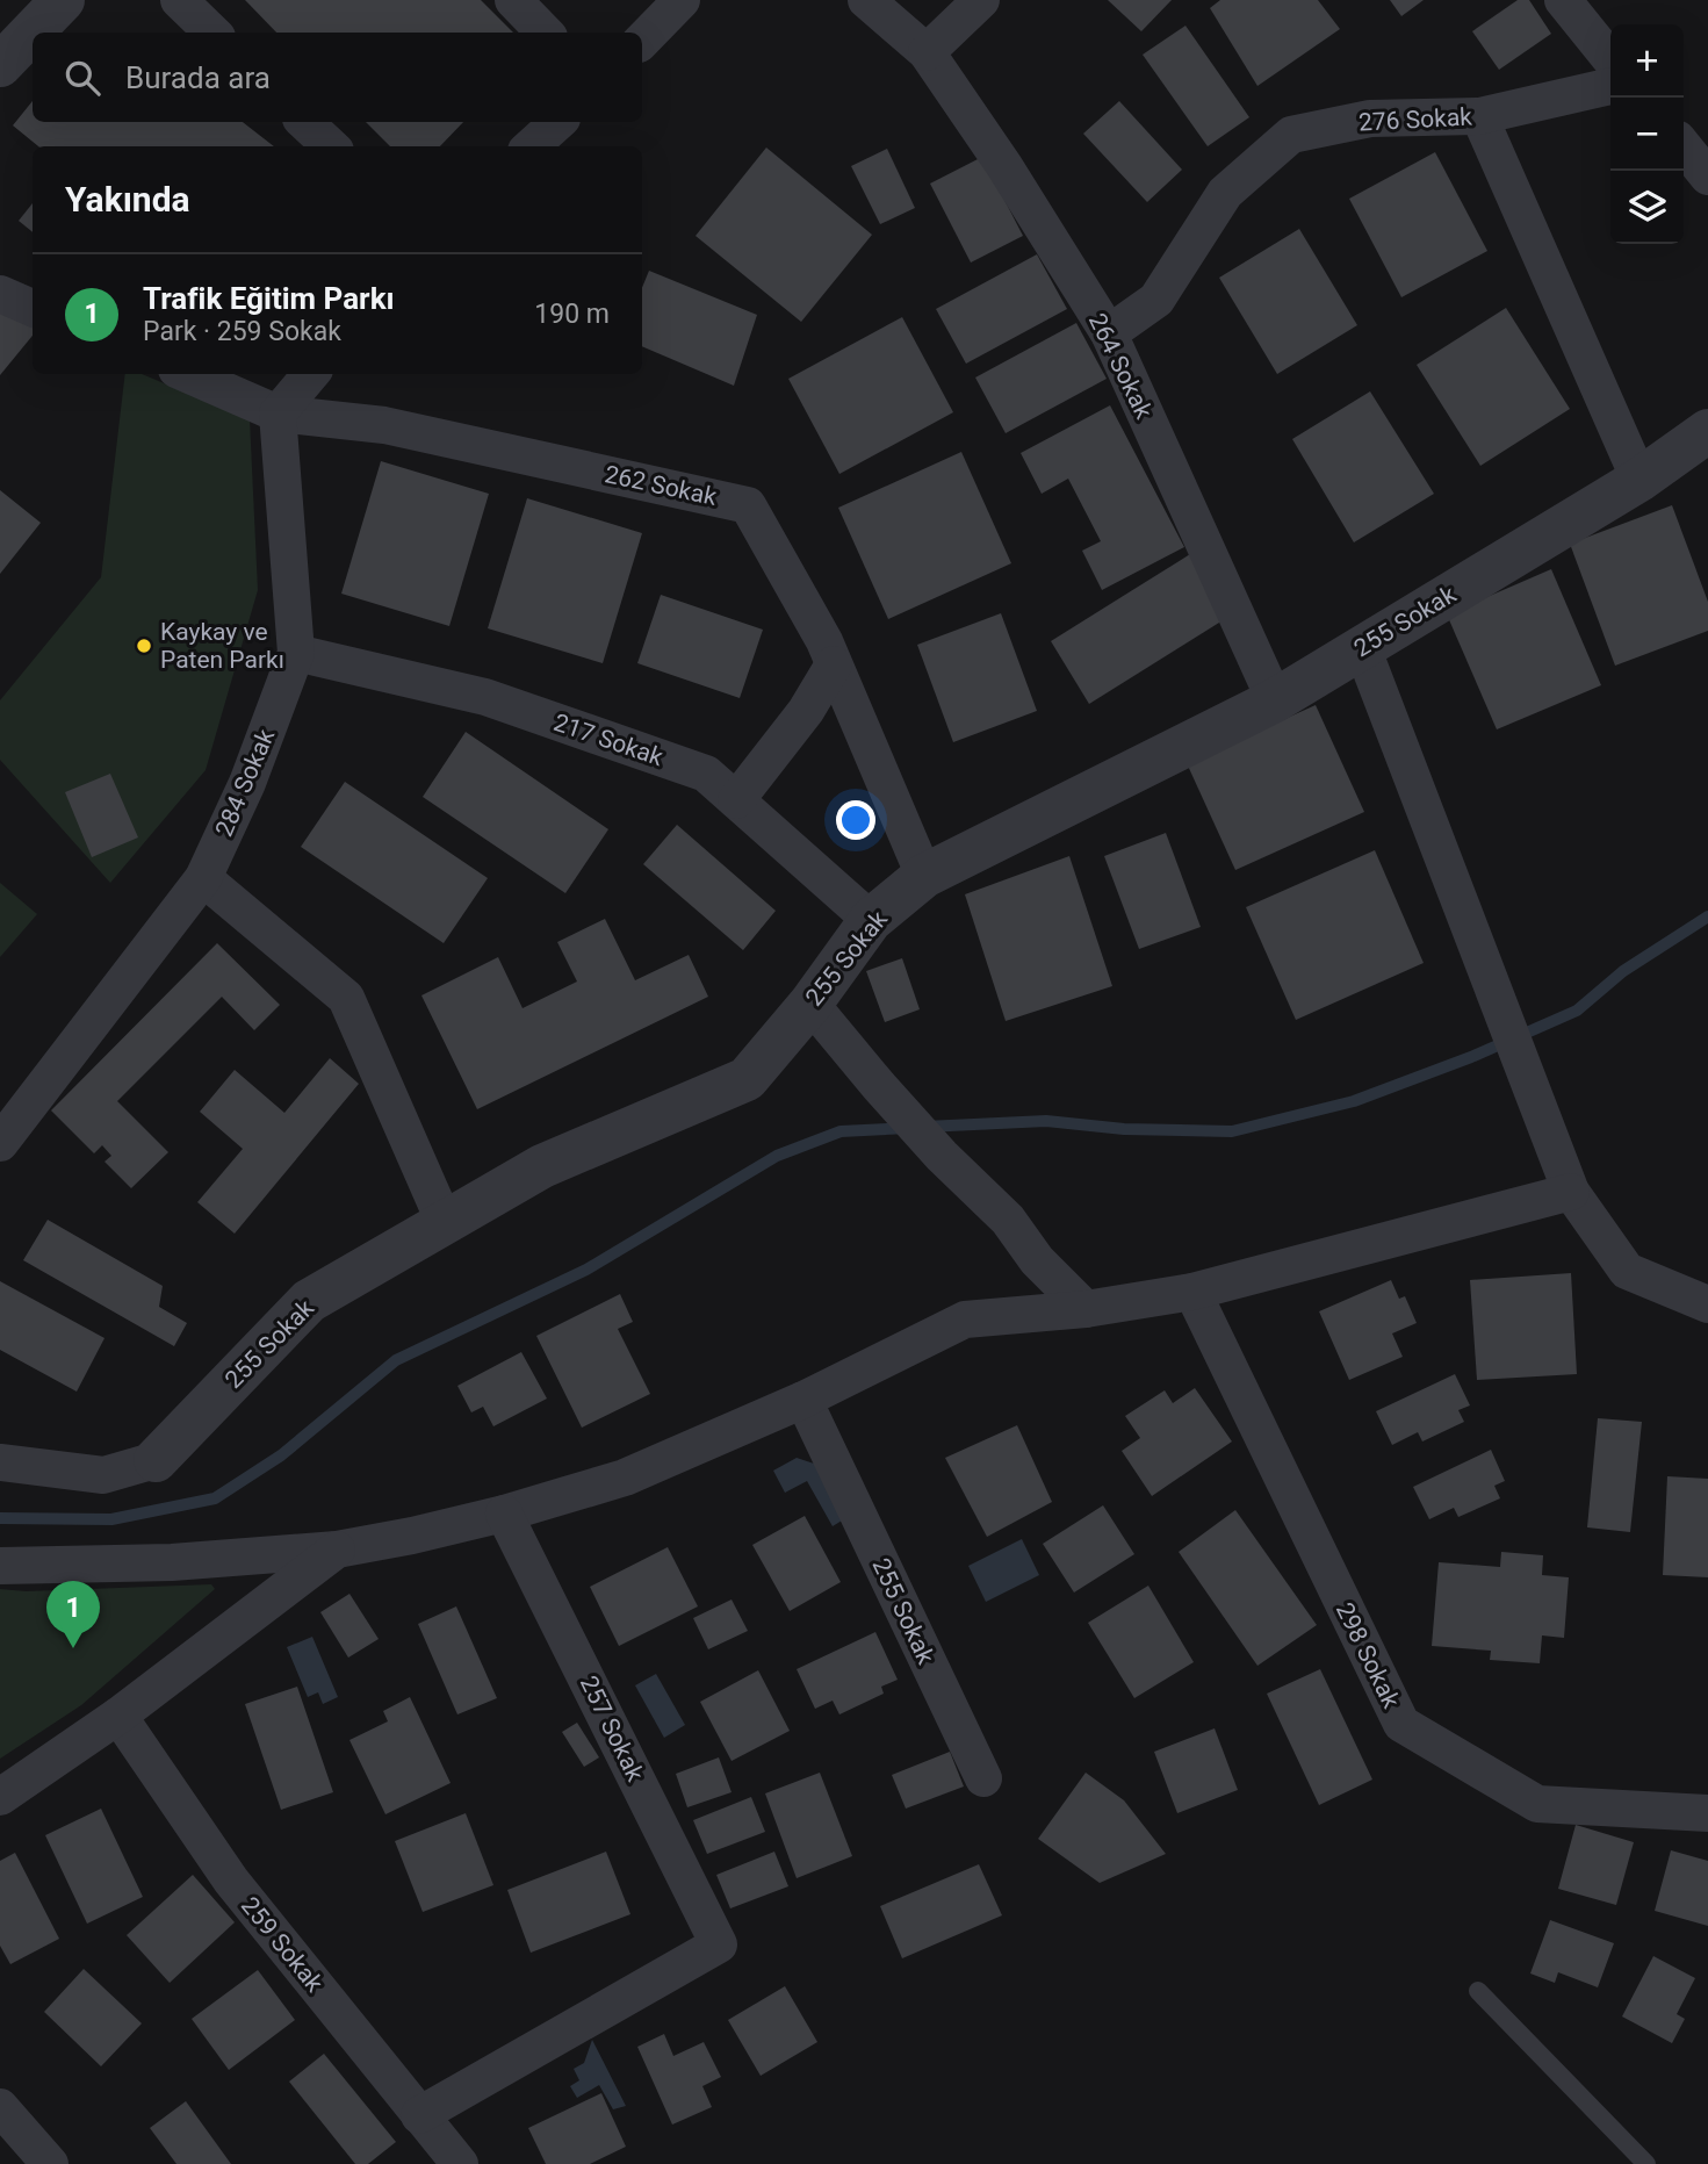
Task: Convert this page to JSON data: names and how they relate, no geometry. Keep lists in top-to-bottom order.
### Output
{
  "streets": {
    "street": [
      "276 Sokak",
      "264 Sokak",
      "262 Sokak",
      "255 Sokak",
      "217 Sokak",
      "284 Sokak",
      "298 Sokak",
      "257 Sokak",
      "259 Sokak"
    ]
  },
  "crossings": [
    ["276 Sokak", "264 Sokak"],
    ["264 Sokak", "255 Sokak"],
    ["262 Sokak", "255 Sokak"],
    ["262 Sokak", "284 Sokak"],
    ["255 Sokak", "217 Sokak"],
    ["217 Sokak", "284 Sokak"],
    ["257 Sokak", "259 Sokak"]
  ],
  "places": ["Kaykay ve Paten Parkı"],
  "page": {
    "map_buttons": ["+", "−"],
    "search": "Burada ara",
    "heading": "Yakında",
    "list": [
      {
        "mark": "1",
        "name": "Trafik Eğitim Parkı",
        "note": "Park · 259 Sokak",
        "value": "190 m"
      }
    ],
    "pins": "1"
  }
}
